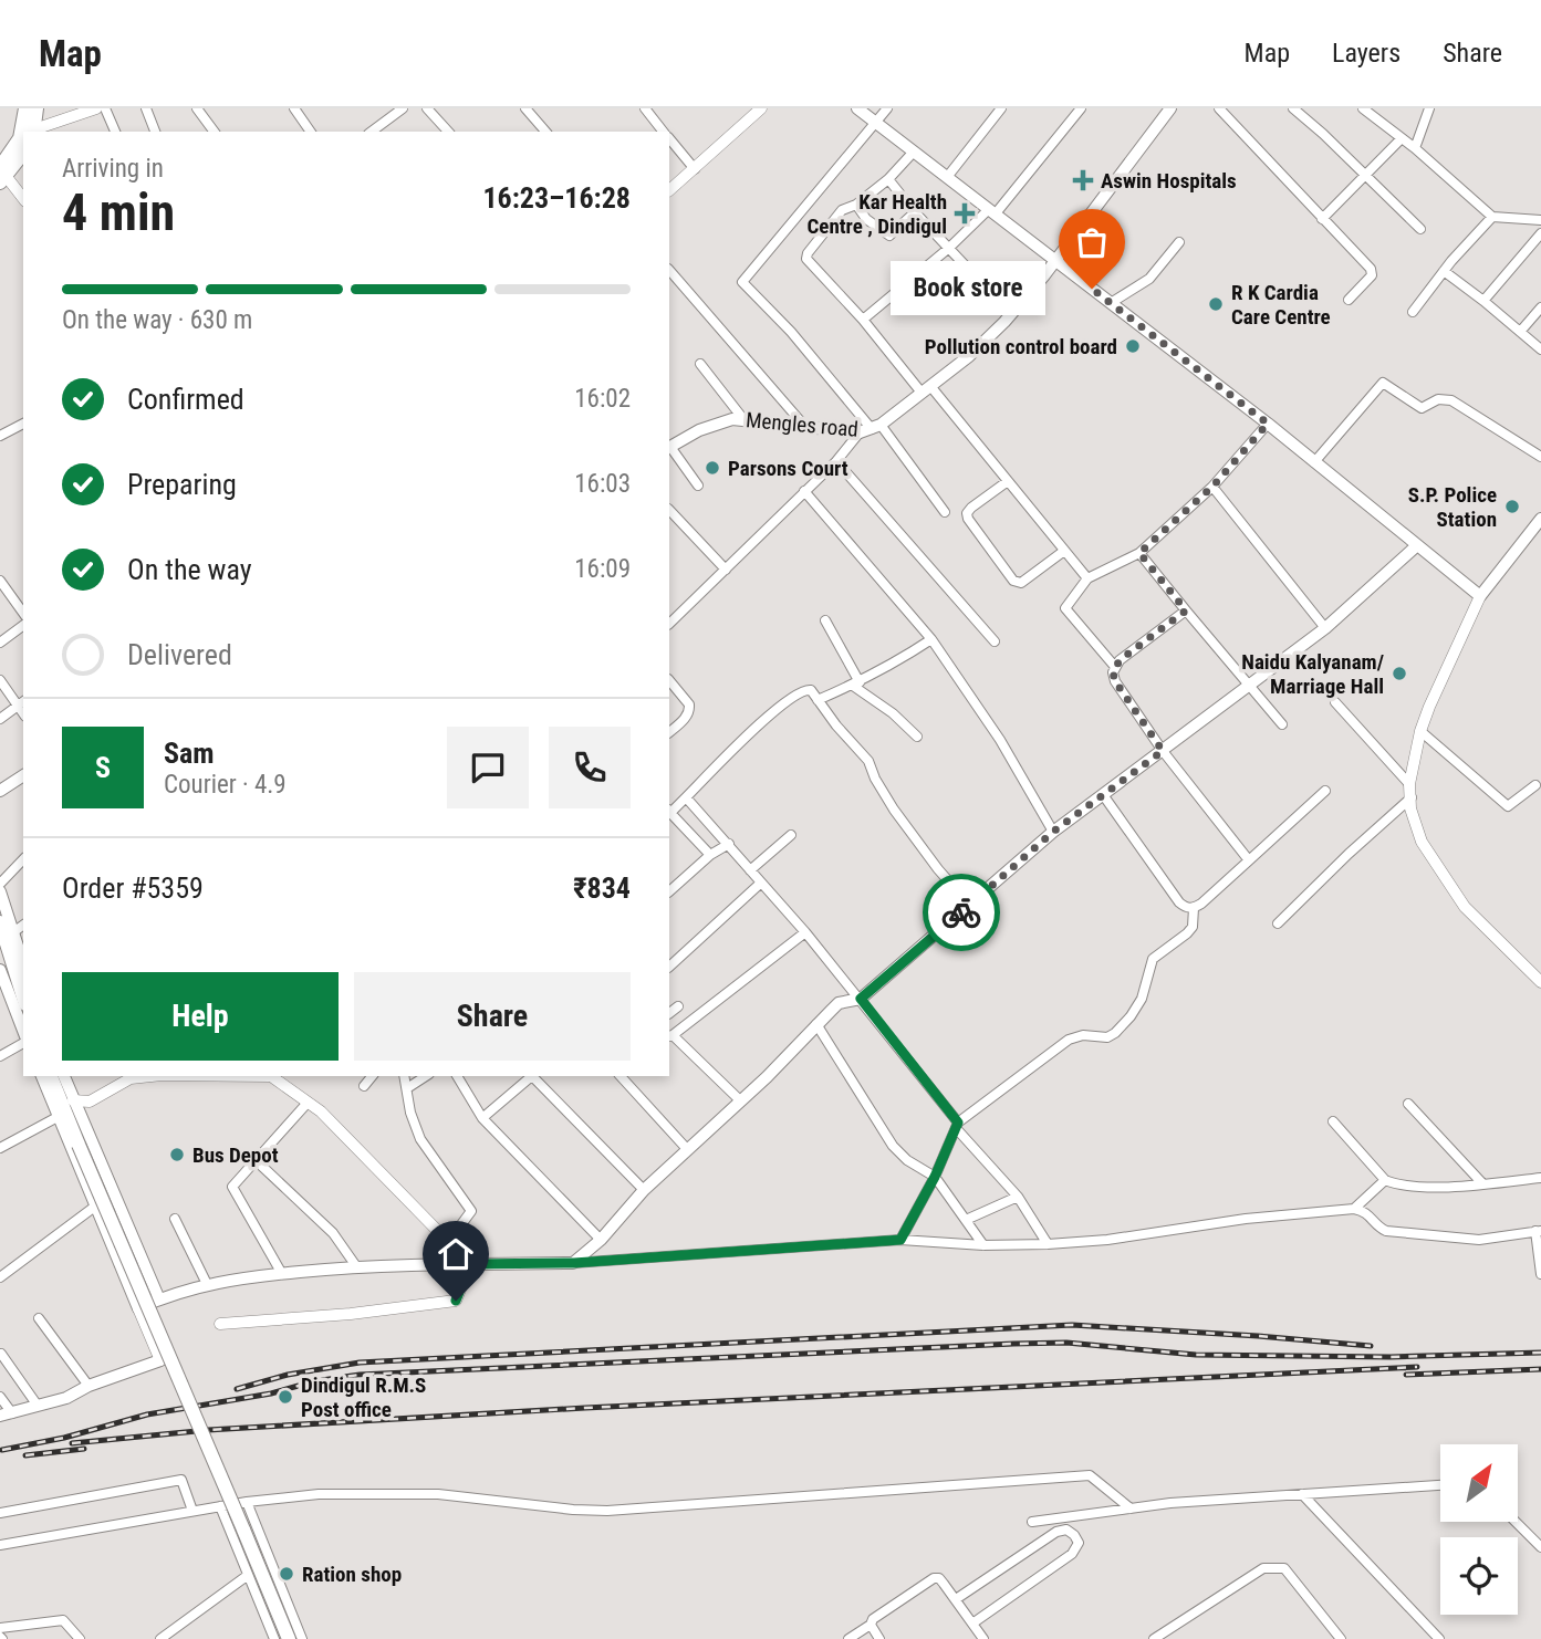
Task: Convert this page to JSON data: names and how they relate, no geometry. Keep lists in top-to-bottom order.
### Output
{
  "streets": {
    "main road": ["Mengles road"]
  },
  "places": {
    "health": ["Aswin Hospitals", "Kar Health Centre , Dindigul"],
    "other": [
      "Book store",
      "R K Cardia Care Centre",
      "Pollution control board",
      "Parsons Court",
      "S.P. Police Station",
      "Naidu Kalyanam/ Marriage Hall",
      "Bus Depot",
      "Dindigul R.M.S Post office",
      "Ration shop"
    ]
  },
  "north": "top right",
  "page": {
    "header": "Map",
    "nav": ["Map", "Layers", "Share"],
    "heading": ["4 min", "Arriving in", "16:23–16:28"],
    "panel": [
      "Sam",
      "Courier · 4.9",
      "Order #5359",
      "₹834"
    ],
    "bubble": "Book store",
    "bar": "On the way · 630 m",
    "list": [
      ["Confirmed", "16:02"],
      ["Preparing", "16:03"],
      ["On the way", "16:09"],
      "Delivered"
    ],
    "round": "S",
    "buttons": ["Help", "Share"]
  }
}
